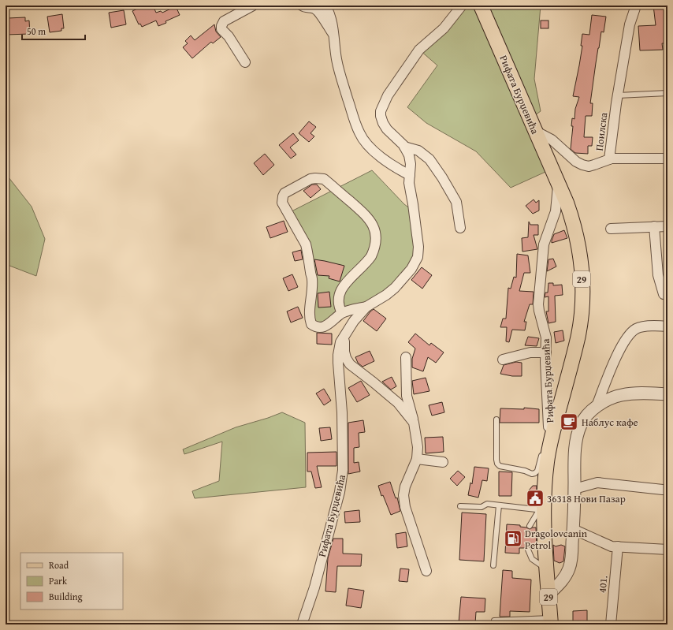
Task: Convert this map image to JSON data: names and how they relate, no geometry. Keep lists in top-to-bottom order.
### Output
{
  "streets": {
    "main road": ["Рифата Бурџевића", "29"],
    "street": ["Поилска", "401."]
  },
  "crossings": [
    ["Рифата Бурџевића", "Поилска"],
    ["Рифата Бурџевића", "29"]
  ],
  "places": {
    "cafe": ["Наблус кафе"],
    "public building": ["36318 Нови Пазар"],
    "fuel station": ["Dragolovcanin Petrol"]
  },
  "legend": ["Road", "Park", "Building"],
  "scale_bar": "50 m"
}
